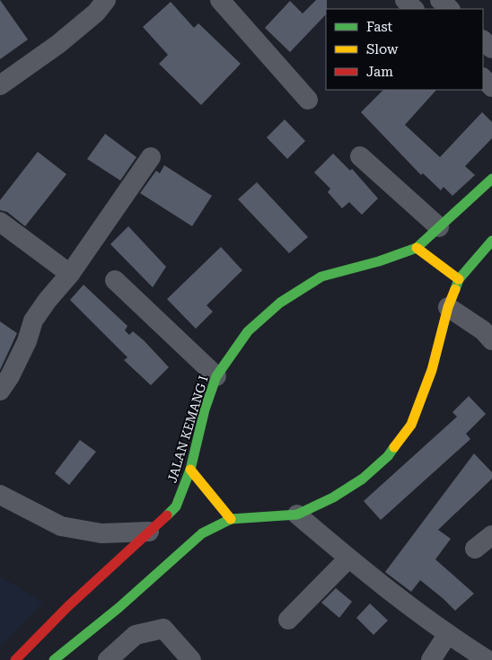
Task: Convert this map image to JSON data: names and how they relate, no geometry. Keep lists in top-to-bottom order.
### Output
{
  "streets": {
    "street": ["JALAN KEMANG I"]
  },
  "legend": ["Fast", "Slow", "Jam"]
}
